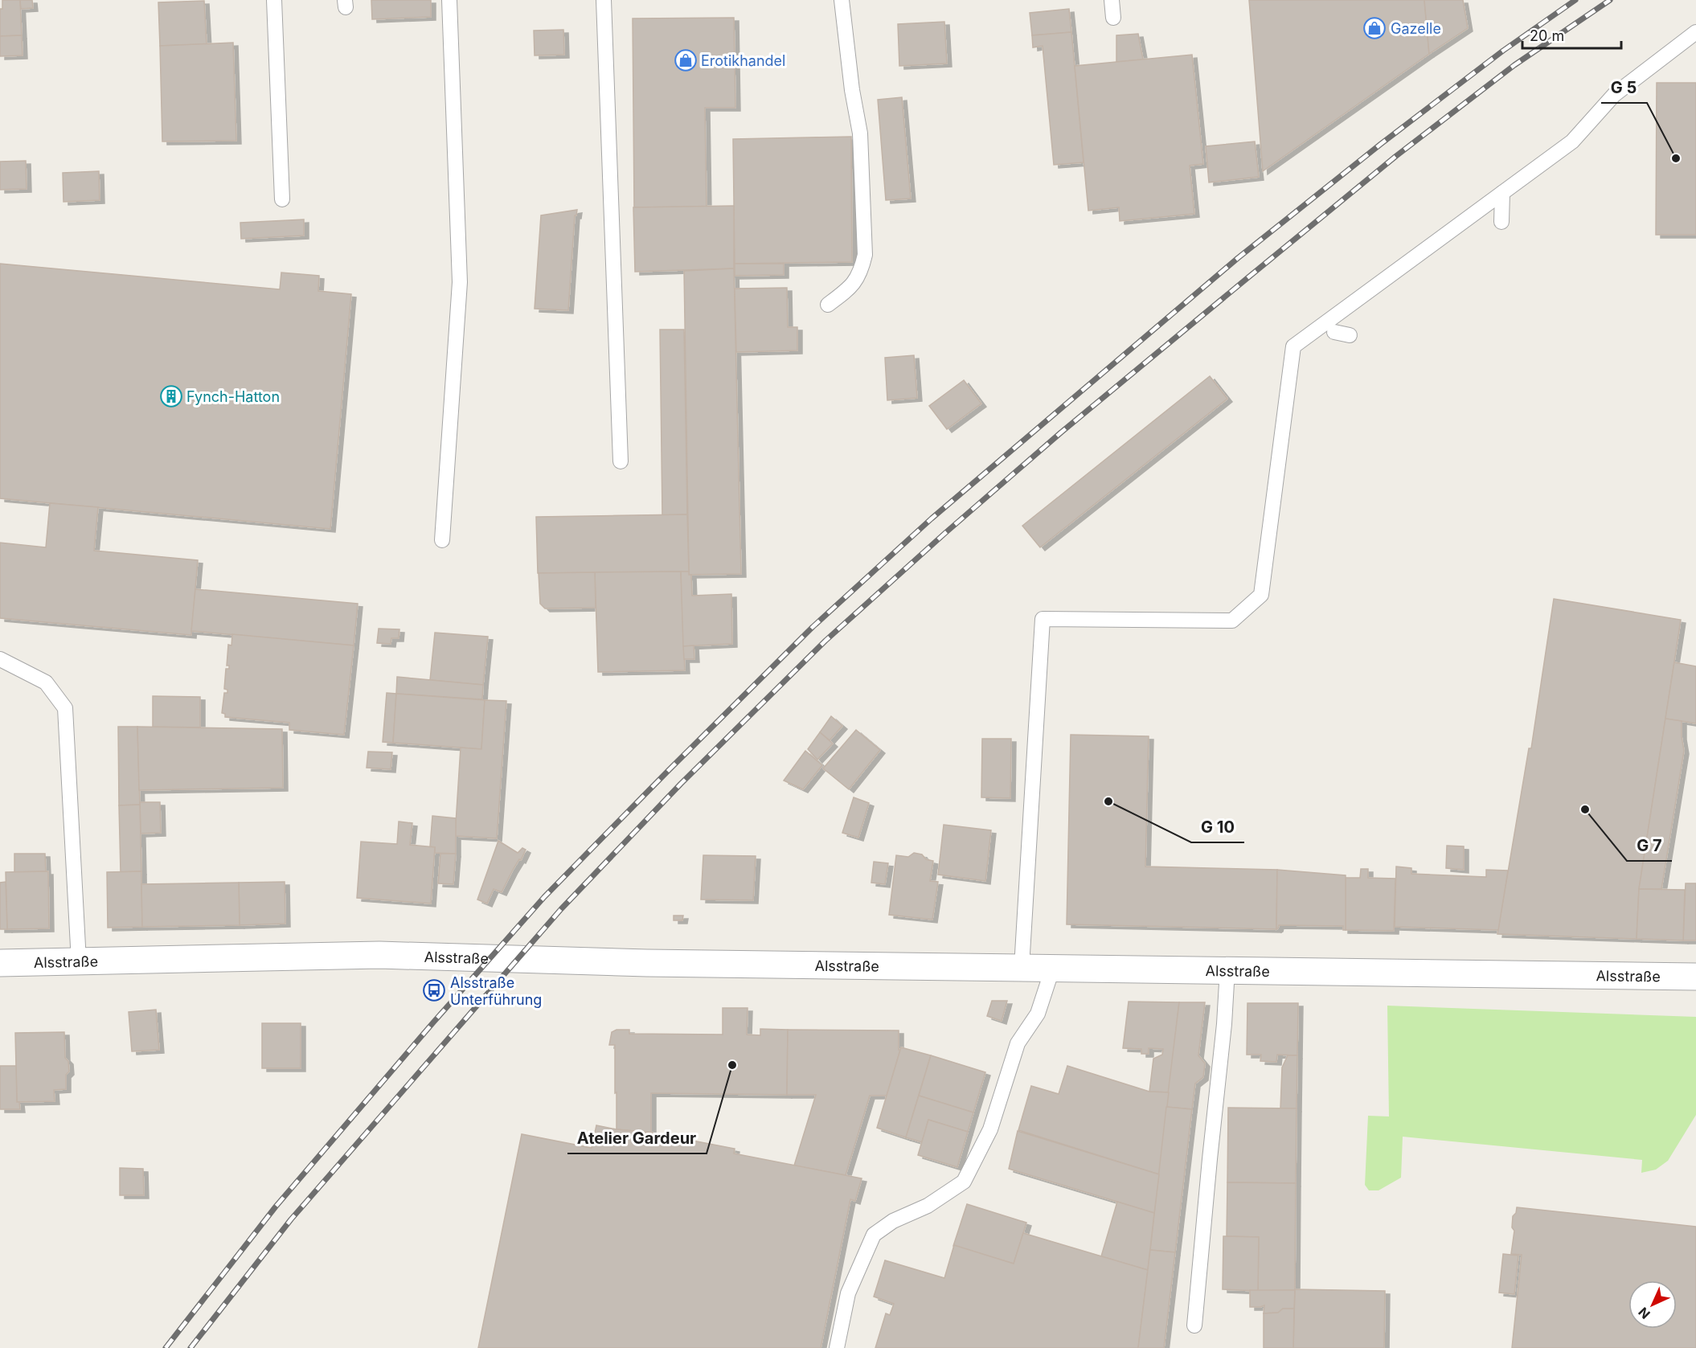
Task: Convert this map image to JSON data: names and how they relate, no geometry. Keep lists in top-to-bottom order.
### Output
{
  "streets": {
    "street": ["Alsstraße"]
  },
  "places": {
    "shop": ["Gazelle", "Erotikhandel"],
    "other": [
      "G 5",
      "G 10",
      "G 7",
      "Atelier Gardeur"
    ],
    "building": ["Fynch-Hatton"],
    "bus stop": ["Alsstraße Unterführung"]
  },
  "scale_bar": "20 m",
  "north": "bottom left"
}
